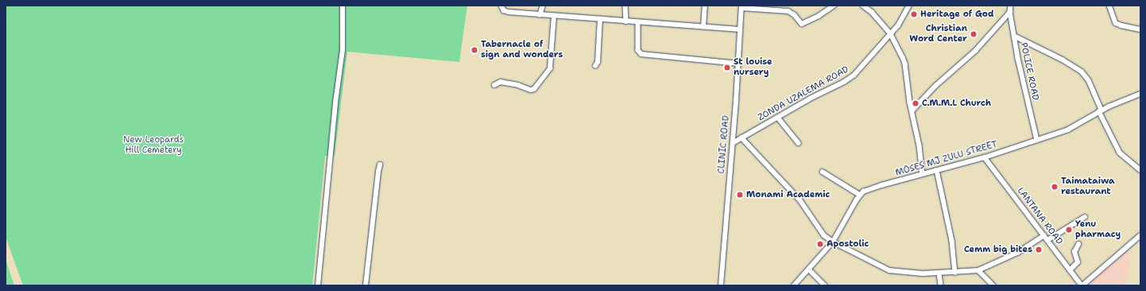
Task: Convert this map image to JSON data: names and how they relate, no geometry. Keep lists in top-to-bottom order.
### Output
{
  "streets": {
    "street": [
      "POLICE ROAD",
      "ZONDA UZALEMA ROAD",
      "CLINIC ROAD",
      "MOSES MJ ZULU STREET",
      "LANTANA ROAD"
    ]
  },
  "crossings": [
    ["POLICE ROAD", "MOSES MJ ZULU STREET"],
    ["ZONDA UZALEMA ROAD", "CLINIC ROAD"],
    ["MOSES MJ ZULU STREET", "LANTANA ROAD"]
  ],
  "parks": ["New Leopards Hill Cemetery"],
  "places": [
    "Heritage of God",
    "Christian Word Center",
    "Tabernacle of sign and wonders",
    "St louise nursery",
    "C.M.M.L Church",
    "Taimataiwa restaurant",
    "Monami Academic",
    "Yenu pharmacy",
    "Apostolic",
    "Cemm big bites"
  ]
}
